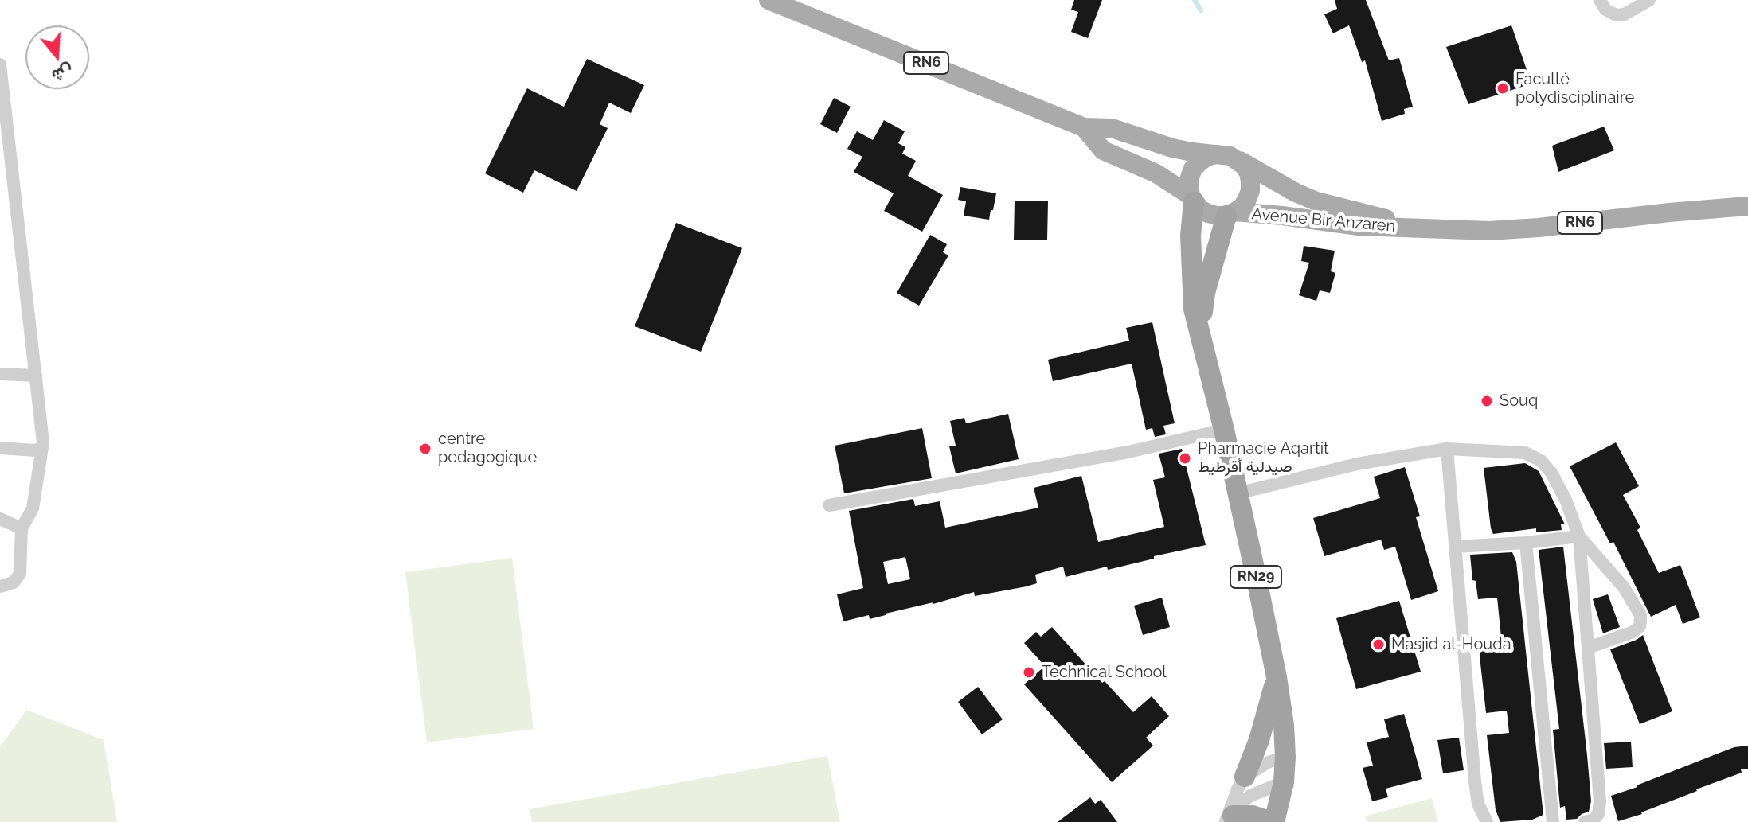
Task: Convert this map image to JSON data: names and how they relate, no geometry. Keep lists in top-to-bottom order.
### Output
{
  "streets": {
    "highway": ["RN29"],
    "main road": ["RN6", "Avenue Bir Anzaren"]
  },
  "crossings": [
    ["RN6", "Avenue Bir Anzaren"],
    ["RN6", "RN29"],
    ["Avenue Bir Anzaren", "RN29"]
  ],
  "places": [
    "Faculté polydisciplinaire",
    "Souq",
    "centre pedagogique",
    "Pharmacie Aqartit صيدلية أقرطيط",
    "Masjid al-Houda",
    "Technical School"
  ],
  "north": "bottom"
}
